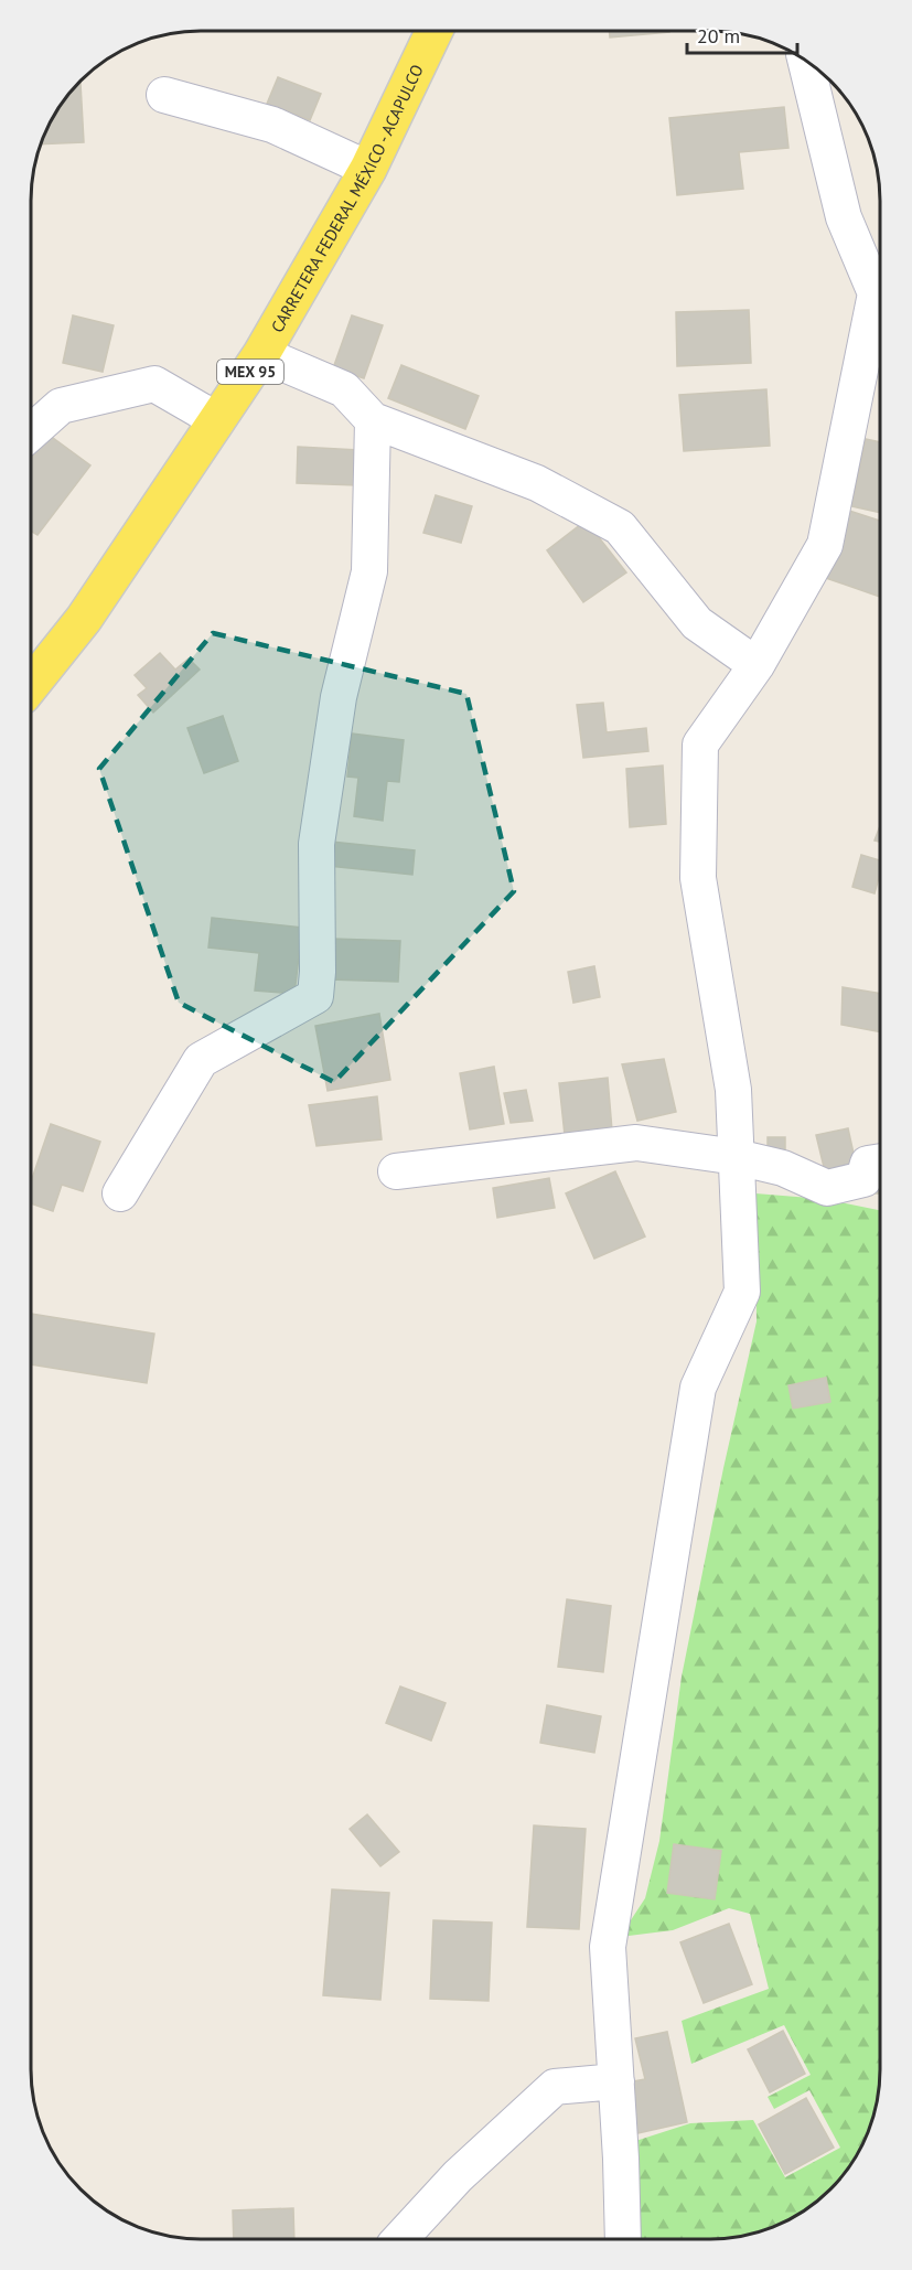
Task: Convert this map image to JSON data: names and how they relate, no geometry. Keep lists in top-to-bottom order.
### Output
{
  "streets": {
    "main road": ["CARRETERA FEDERAL MÉXICO - ACAPULCO", "MEX 95"]
  },
  "scale_bar": "20 m"
}
